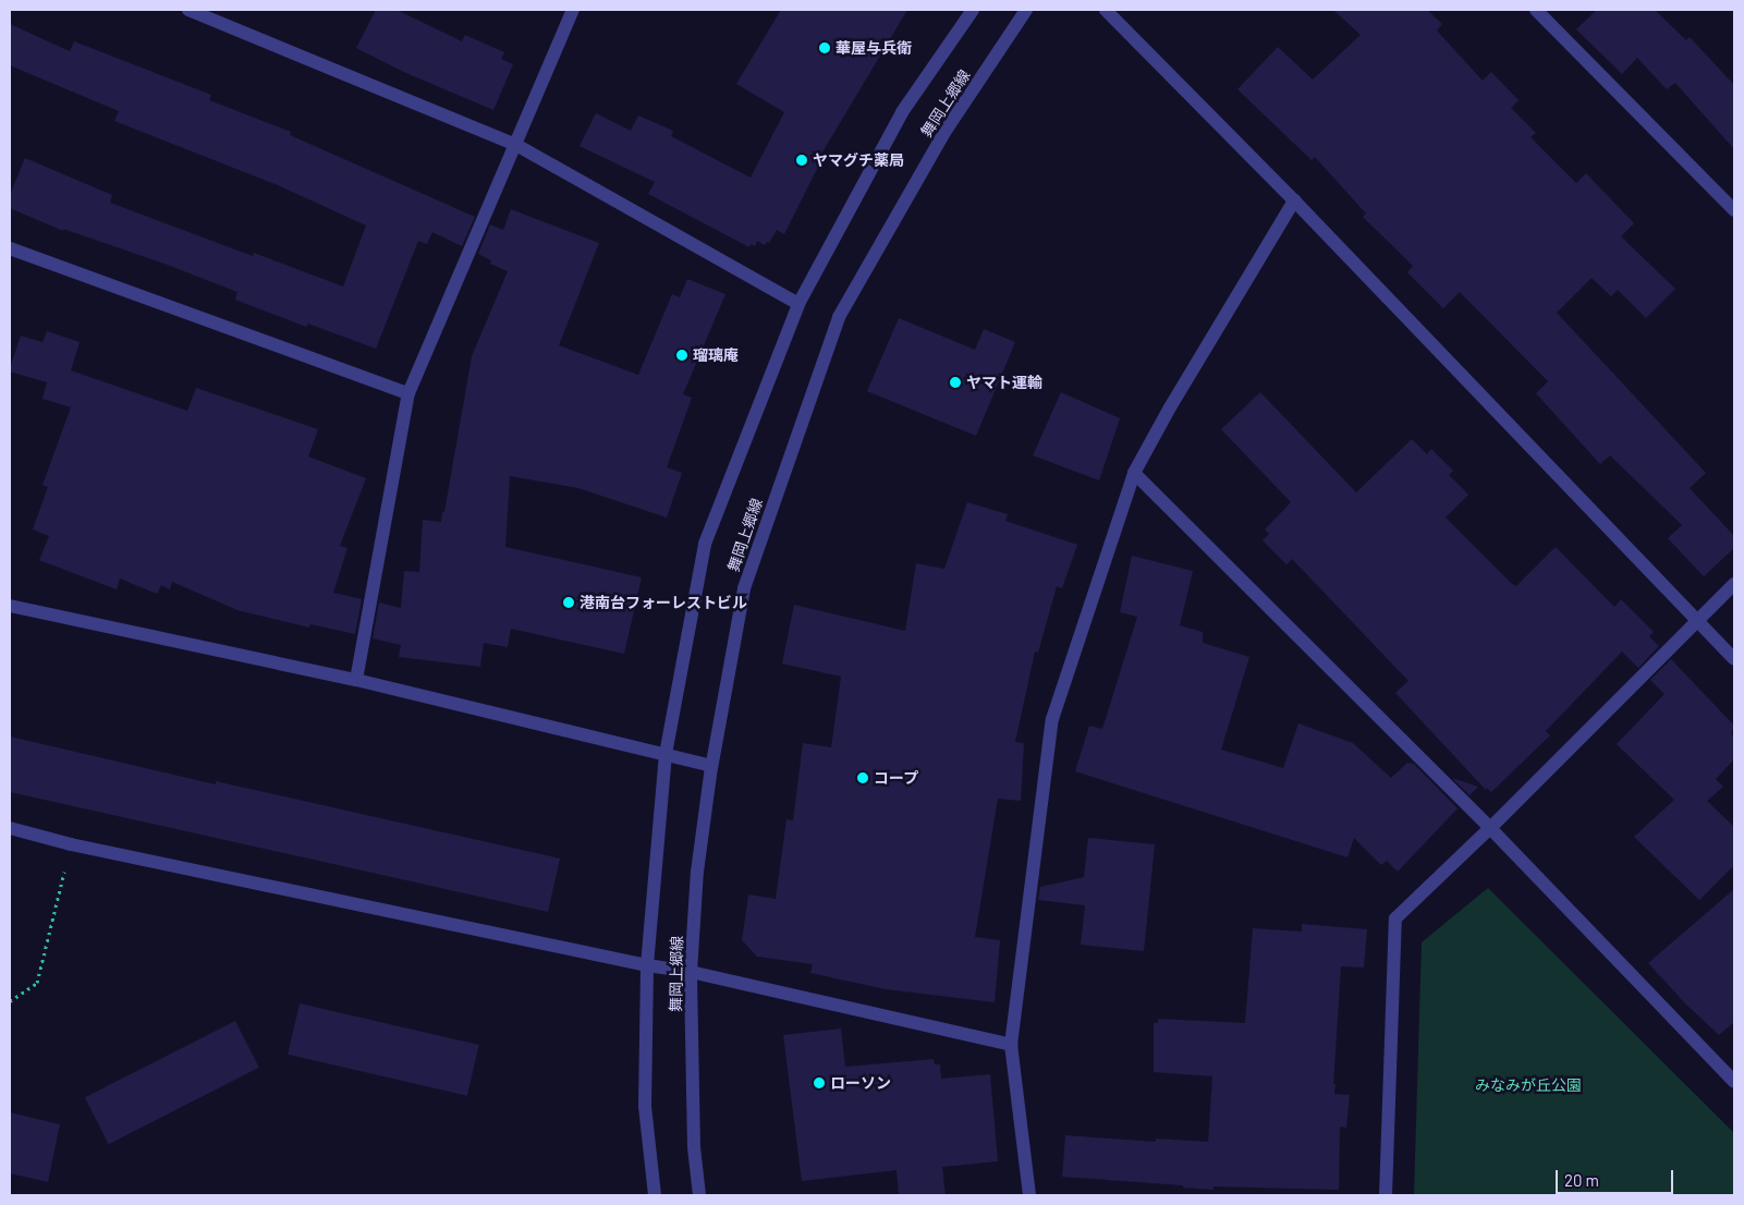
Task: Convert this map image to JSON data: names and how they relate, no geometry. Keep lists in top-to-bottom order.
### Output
{
  "streets": {
    "street": ["舞岡上郷線"]
  },
  "parks": ["みなみが丘公園"],
  "places": [
    "華屋与兵衛",
    "ヤマグチ薬局",
    "瑠璃庵",
    "ヤマト運輸",
    "港南台フォーレストビル",
    "コープ",
    "ローソン"
  ],
  "scale_bar": "20 m"
}
